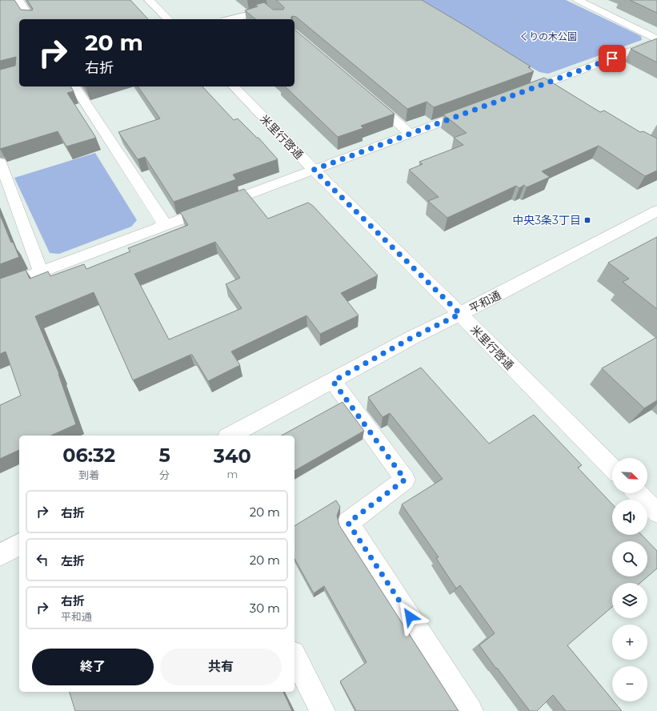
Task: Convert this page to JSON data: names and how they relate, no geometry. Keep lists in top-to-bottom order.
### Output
{
  "streets": {
    "street": ["米里行啓通", "平和通"]
  },
  "crossings": [
    ["米里行啓通", "平和通"]
  ],
  "parks": ["くりの木公園"],
  "places": {
    "transit": ["中央3条3丁目"]
  },
  "north": "bottom right",
  "page": {
    "turn": ["20 m", "右折"],
    "eta": [
      "06:32",
      "到着",
      "5",
      "分",
      "340",
      "m"
    ],
    "map_buttons": ["+", "−"],
    "list": [
      {
        "name": "右折",
        "value": "20 m"
      },
      {
        "name": "左折",
        "value": "20 m"
      },
      {
        "name": "右折",
        "note": "平和通",
        "value": "30 m"
      }
    ],
    "buttons": ["終了", "共有"]
  }
}
